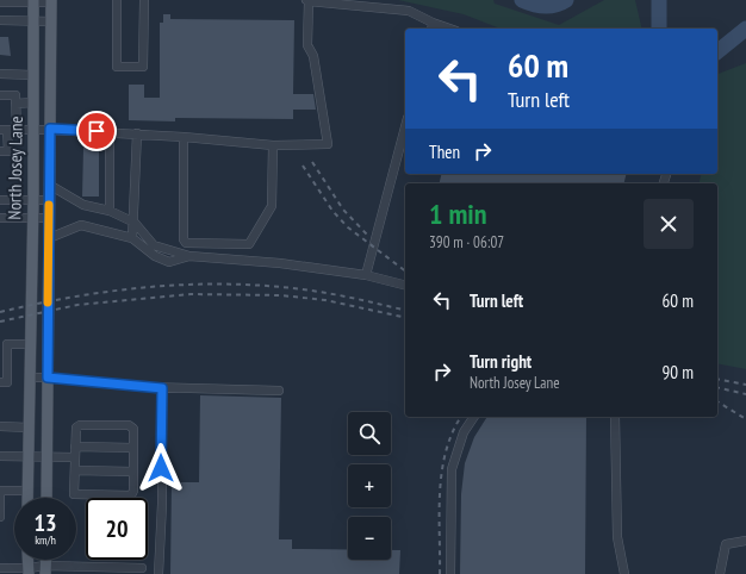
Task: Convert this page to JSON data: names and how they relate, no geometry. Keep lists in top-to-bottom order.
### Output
{
  "streets": {
    "main road": ["North Josey Lane"]
  },
  "page": {
    "turn": ["60 m", "Turn left"],
    "then": "Then",
    "heading": ["1 min", "390 m · 06:07"],
    "list": [
      {
        "name": "Turn left",
        "value": "60 m"
      },
      {
        "name": "Turn right",
        "note": "North Josey Lane",
        "value": "90 m"
      }
    ],
    "map_buttons": ["+", "−"],
    "speed": "13 km/h",
    "limit": "20"
  }
}
